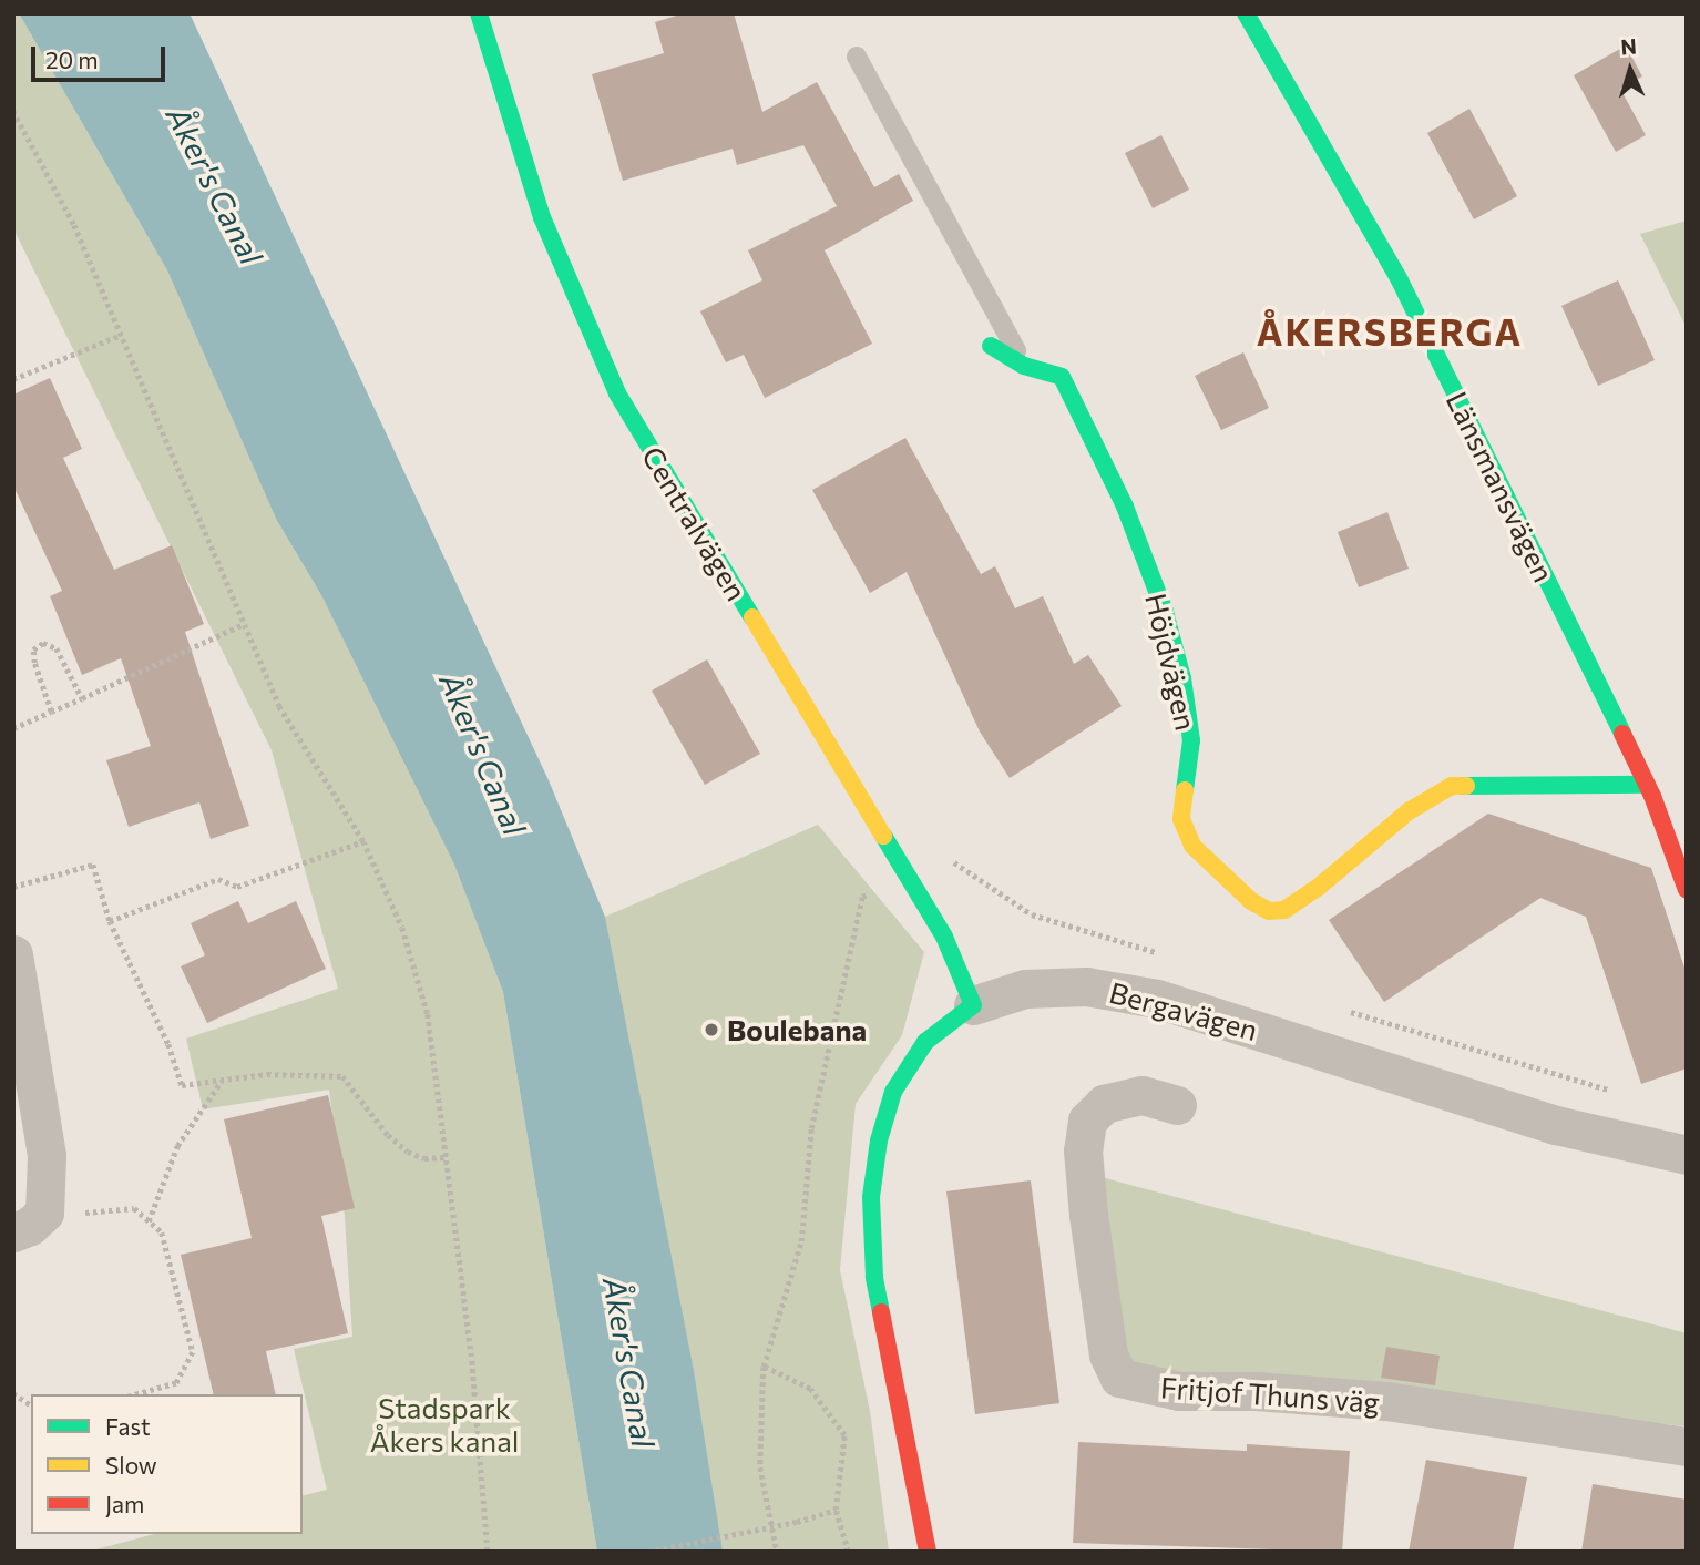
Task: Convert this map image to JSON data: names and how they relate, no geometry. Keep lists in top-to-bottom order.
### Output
{
  "streets": {
    "street": [
      "Länsmansvägen",
      "Centralvägen",
      "Höjdvägen",
      "Bergavägen",
      "Fritjof Thuns väg"
    ]
  },
  "crossings": [
    ["Länsmansvägen", "Höjdvägen"],
    ["Centralvägen", "Bergavägen"]
  ],
  "districts": ["ÅKERSBERGA"],
  "water": ["Åker's Canal"],
  "parks": ["Stadspark Åkers kanal"],
  "places": ["Boulebana"],
  "legend": ["Fast", "Slow", "Jam"],
  "scale_bar": "20 m",
  "north": "top"
}
